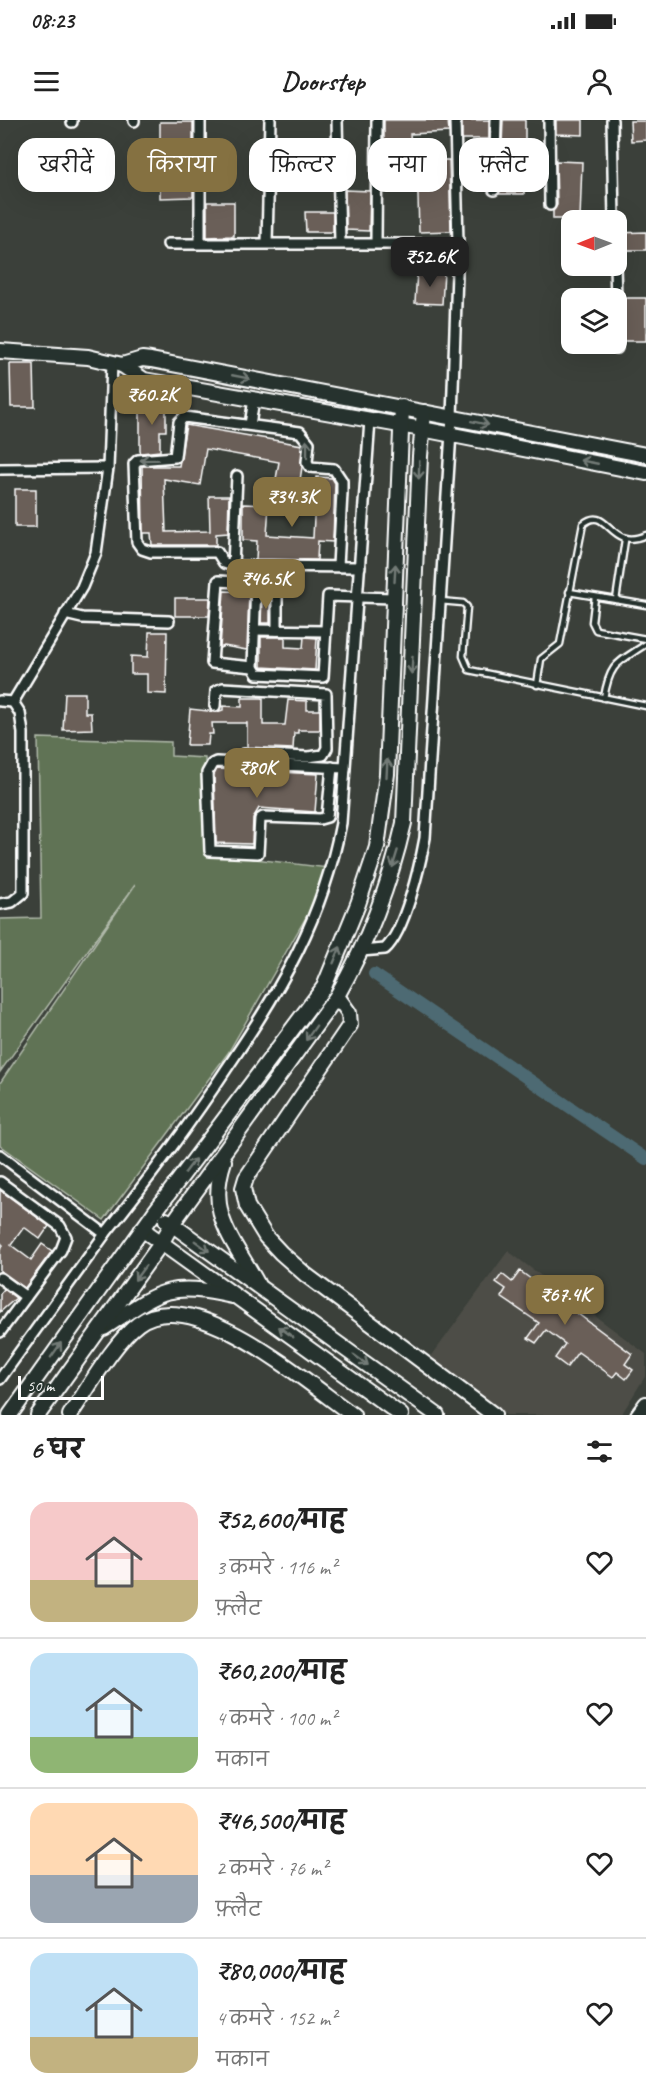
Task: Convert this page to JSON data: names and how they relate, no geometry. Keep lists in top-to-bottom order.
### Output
{
  "scale_bar": "50 m",
  "north": "left",
  "page": {
    "status": "08:23",
    "header": "Doorstep",
    "chip": [
      "खरीदें",
      "किराया",
      "फ़िल्टर",
      "नया",
      "फ़्लैट"
    ],
    "price": [
      "₹52.6K",
      "₹60.2K",
      "₹34.3K",
      "₹46.5K",
      "₹80K",
      "₹67.4K"
    ],
    "scale": "50 m",
    "heading": "6 घर",
    "list": [
      {
        "name": "₹52,600/माह",
        "note": "3 कमरे · 116 m² · फ़्लैट"
      },
      {
        "name": "₹60,200/माह",
        "note": "4 कमरे · 100 m² · मकान"
      },
      {
        "name": "₹46,500/माह",
        "note": "2 कमरे · 76 m² · फ़्लैट"
      },
      {
        "name": "₹80,000/माह",
        "note": "4 कमरे · 152 m² · मकान"
      }
    ]
  }
}
